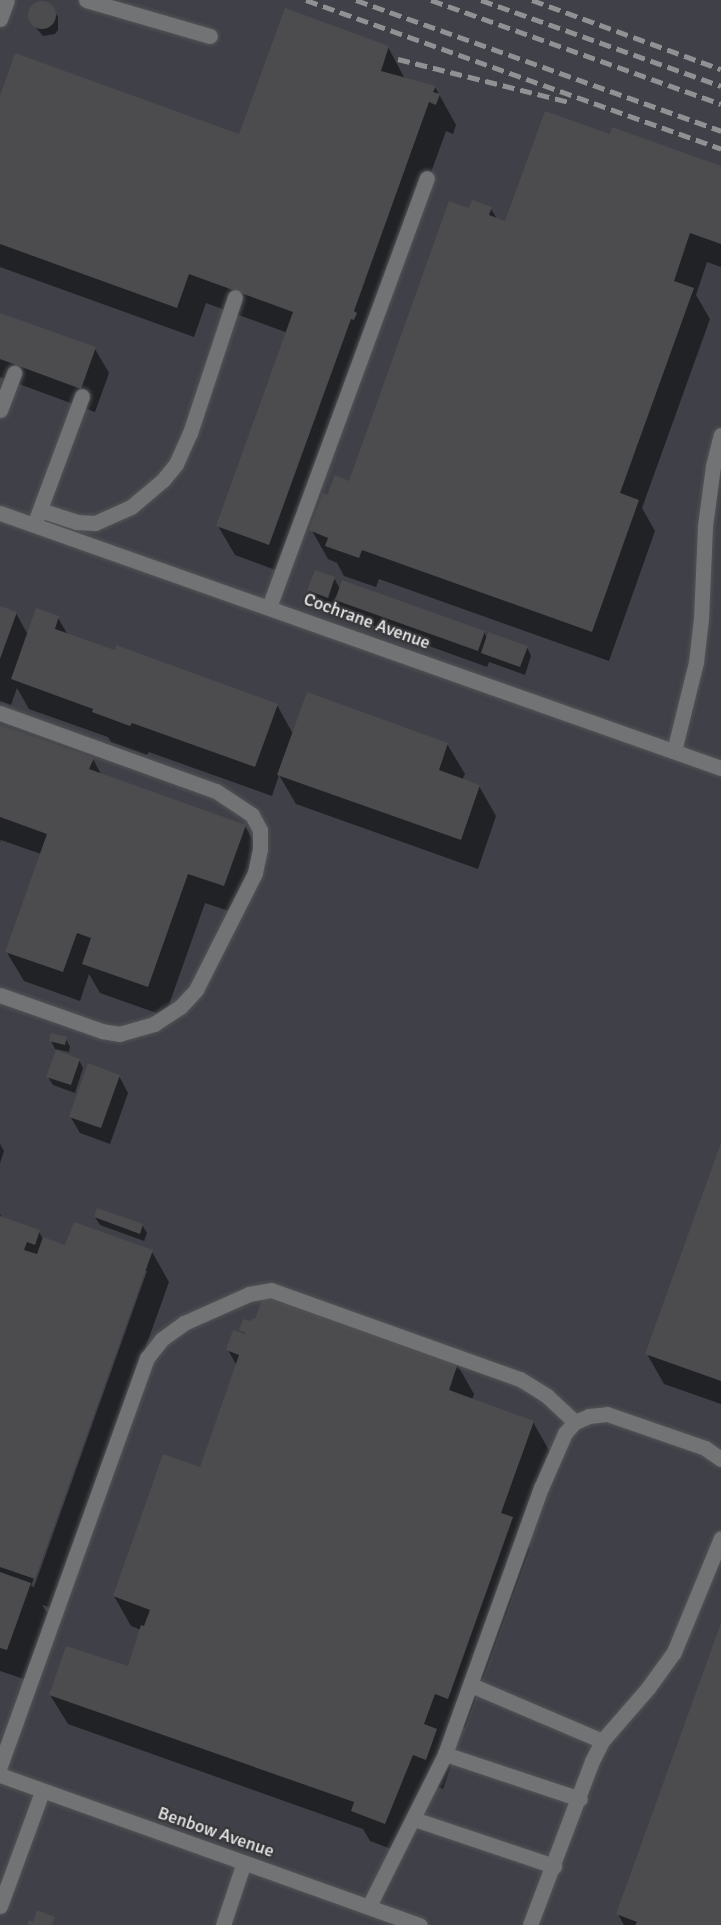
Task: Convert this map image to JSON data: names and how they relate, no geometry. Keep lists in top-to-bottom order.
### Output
{
  "streets": {
    "lane": ["Cochrane Avenue", "Benbow Avenue"]
  }
}
